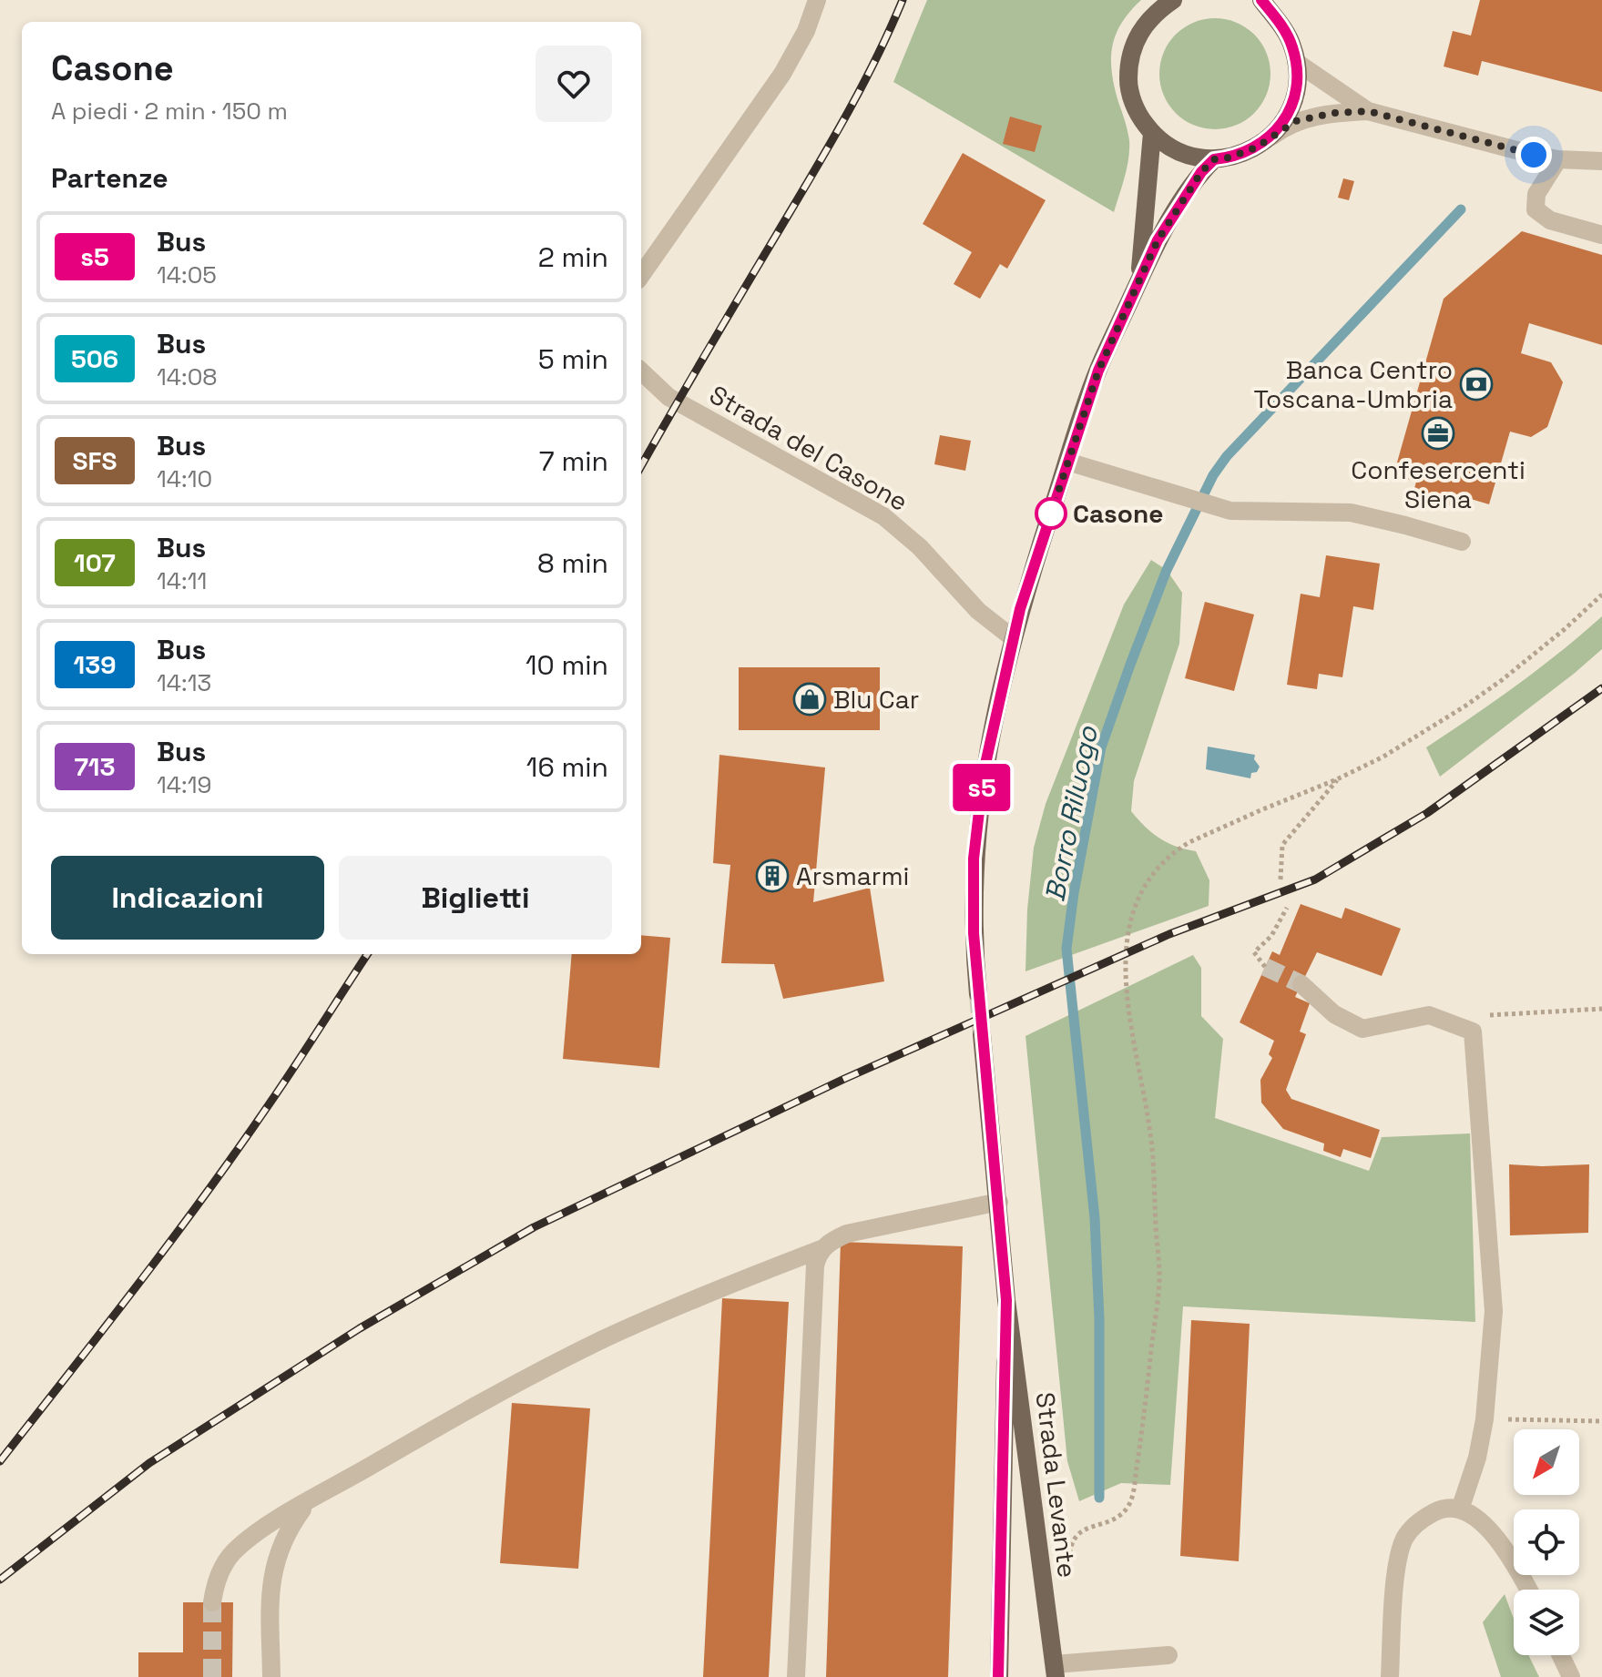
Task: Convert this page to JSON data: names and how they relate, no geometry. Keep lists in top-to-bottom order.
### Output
{
  "streets": {
    "main road": ["Strada Levante"],
    "street": ["Strada del Casone"]
  },
  "water": ["Borro Riluogo"],
  "places": {
    "bank": ["Banca Centro Toscana-Umbria"],
    "office": ["Confesercenti Siena"],
    "other": ["Casone"],
    "shop": ["Blu Car"],
    "building": ["Arsmarmi"]
  },
  "lines": ["bus line s5"],
  "north": "bottom left",
  "page": {
    "on_map": "s5",
    "heading": [
      ["Casone", "A piedi · 2 min · 150 m"],
      "Partenze"
    ],
    "list": [
      {
        "mark": "s5",
        "name": "Bus",
        "note": "14:05",
        "value": "2 min"
      },
      {
        "mark": "506",
        "name": "Bus",
        "note": "14:08",
        "value": "5 min"
      },
      {
        "mark": "SFS",
        "name": "Bus",
        "note": "14:10",
        "value": "7 min"
      },
      {
        "mark": "107",
        "name": "Bus",
        "note": "14:11",
        "value": "8 min"
      },
      {
        "mark": "139",
        "name": "Bus",
        "note": "14:13",
        "value": "10 min"
      },
      {
        "mark": "713",
        "name": "Bus",
        "note": "14:19",
        "value": "16 min"
      }
    ],
    "buttons": ["Indicazioni", "Biglietti"]
  }
}
